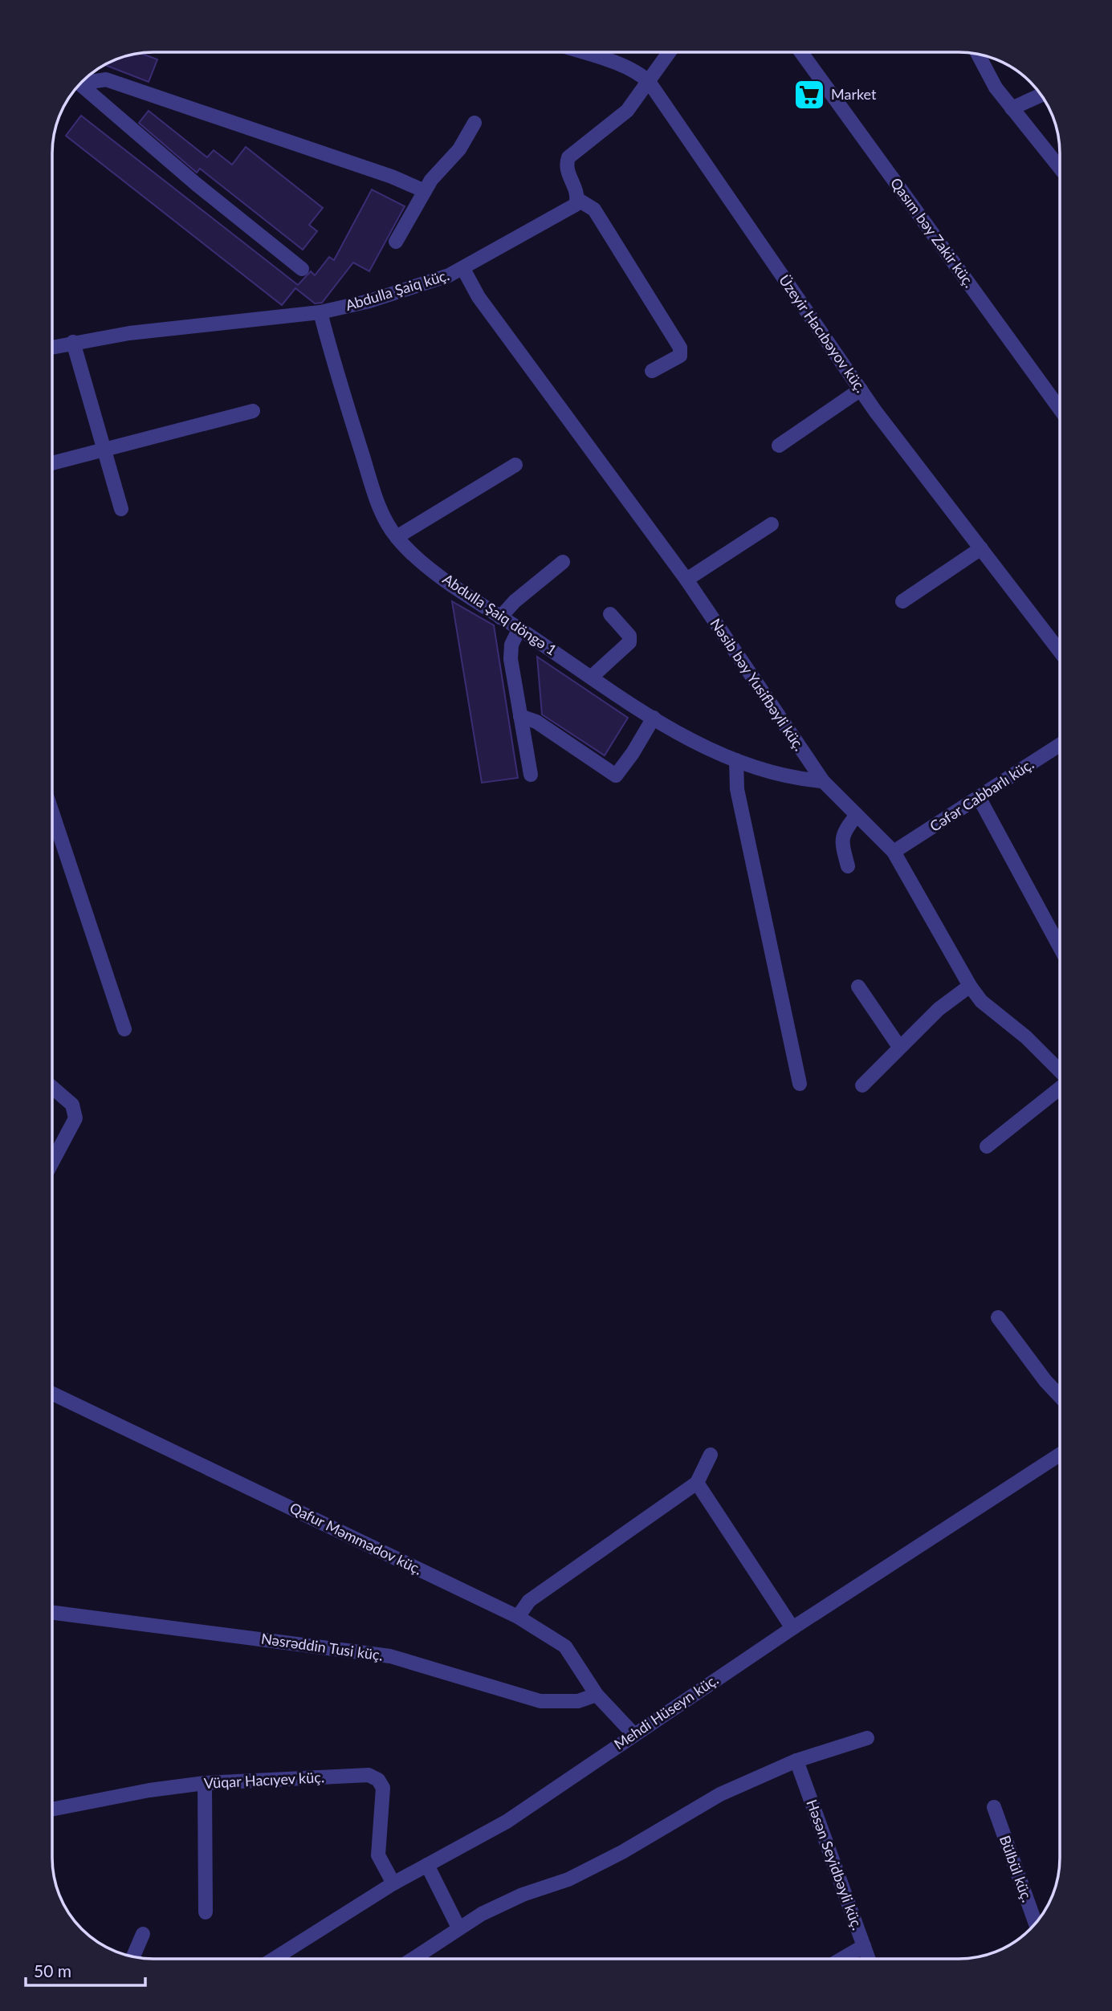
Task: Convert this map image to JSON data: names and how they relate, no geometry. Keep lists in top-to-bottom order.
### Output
{
  "streets": {
    "street": [
      "Qasım bəy Zakir küç.",
      "Abdulla Şaiq küç.",
      "Üzeyir Hacıbəyov küç.",
      "Abdulla Şaiq döngə 1",
      "Nəsib bəy Yusifbəyli küç.",
      "Cəfər Cabbarlı küç.",
      "Qafur Məmmədov küç.",
      "Nəsrəddin Tusi küç.",
      "Mehdi Hüseyn küç.",
      "Vüqar Hacıyev küç.",
      "Həsən Seyidbəyli küç.",
      "Bülbül küç."
    ]
  },
  "crossings": [
    ["Abdulla Şaiq küç.", "Abdulla Şaiq döngə 1"],
    ["Abdulla Şaiq küç.", "Nəsib bəy Yusifbəyli küç."],
    ["Abdulla Şaiq döngə 1", "Nəsib bəy Yusifbəyli küç."],
    ["Nəsib bəy Yusifbəyli küç.", "Cəfər Cabbarlı küç."],
    ["Qafur Məmmədov küç.", "Nəsrəddin Tusi küç."],
    ["Qafur Məmmədov küç.", "Mehdi Hüseyn küç."],
    ["Mehdi Hüseyn küç.", "Vüqar Hacıyev küç."]
  ],
  "places": {
    "supermarket": ["Market"]
  },
  "scale_bar": "50 m"
}
